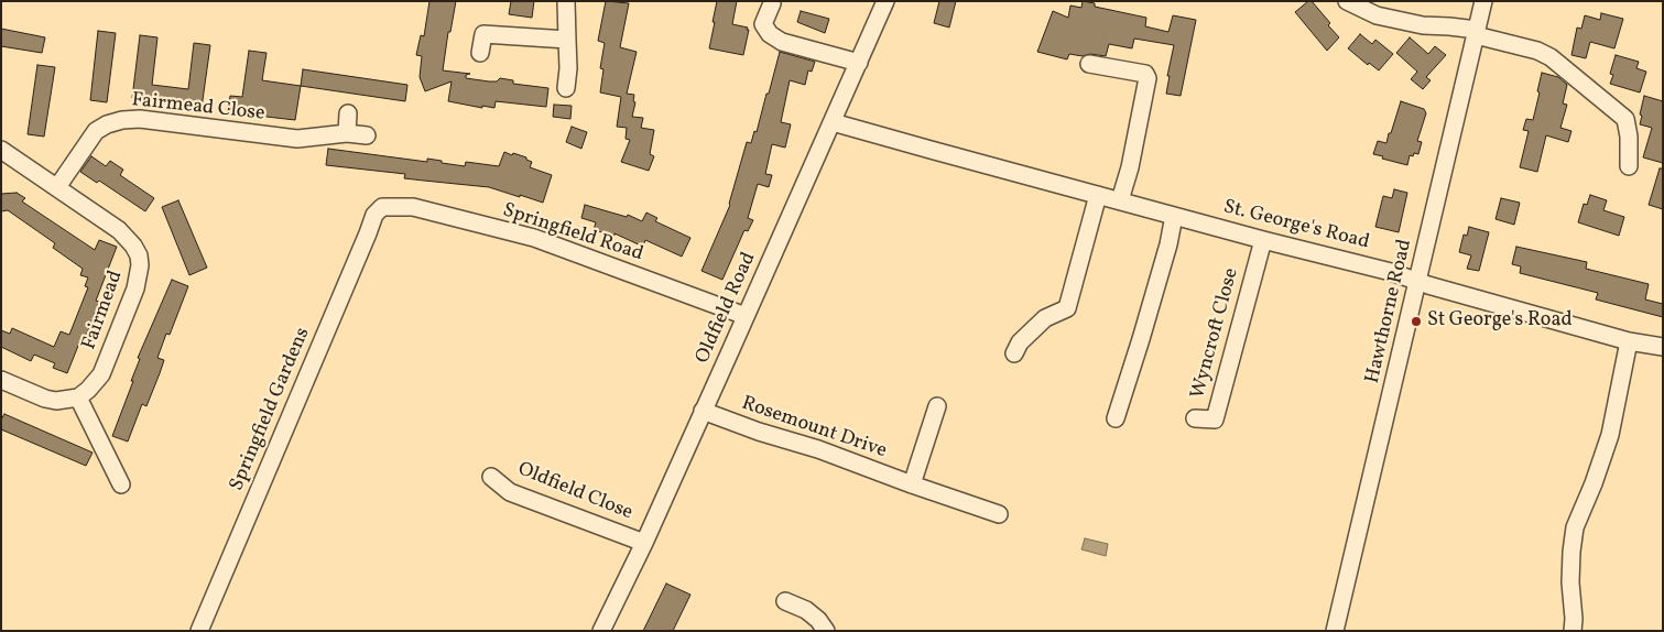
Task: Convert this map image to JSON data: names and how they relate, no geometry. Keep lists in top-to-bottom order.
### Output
{
  "streets": {
    "street": [
      "Fairmead Close",
      "St. George's Road",
      "Springfield Road",
      "Oldfield Road",
      "Fairmead",
      "Hawthorne Road",
      "Wyncroft Close",
      "Springfield Gardens",
      "Rosemount Drive",
      "Oldfield Close"
    ]
  },
  "crossings": [
    ["Fairmead Close", "Fairmead"],
    ["St. George's Road", "Oldfield Road"],
    ["St. George's Road", "Hawthorne Road"],
    ["St. George's Road", "Wyncroft Close"],
    ["Springfield Road", "Oldfield Road"],
    ["Springfield Road", "Springfield Gardens"],
    ["Oldfield Road", "Rosemount Drive"],
    ["Oldfield Road", "Oldfield Close"]
  ],
  "places": ["St George's Road"]
}
